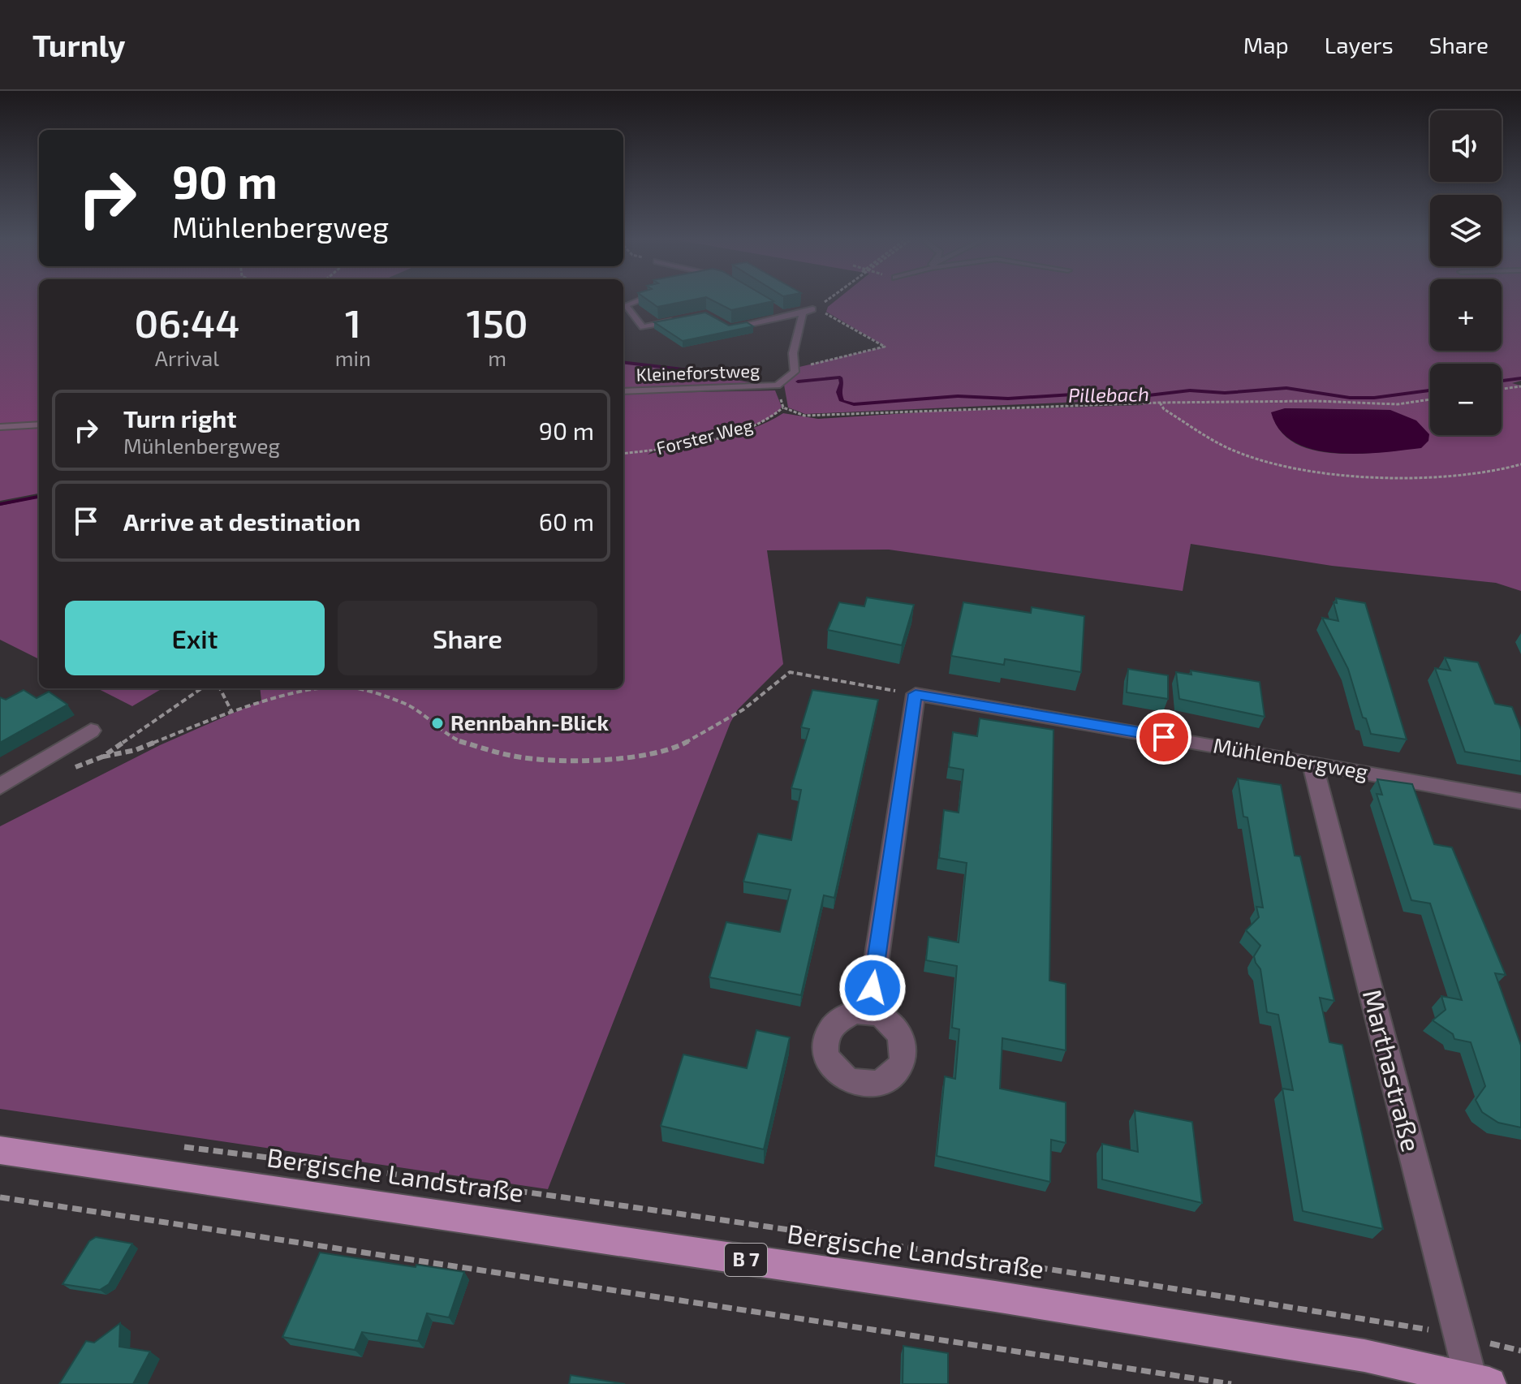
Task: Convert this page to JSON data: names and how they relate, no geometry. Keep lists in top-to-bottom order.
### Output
{
  "streets": {
    "main road": ["Bergische Landstraße", "B 7"],
    "street": ["Mühlenbergweg", "Marthastraße"],
    "lane": ["Kleineforstweg"],
    "path": ["Forster Weg"]
  },
  "crossings": [
    ["Mühlenbergweg", "Marthastraße"],
    ["Marthastraße", "Bergische Landstraße"]
  ],
  "water": ["Pillebach"],
  "places": ["Rennbahn-Blick"],
  "page": {
    "header": "Turnly",
    "nav": ["Map", "Layers", "Share"],
    "map_buttons": ["+", "−"],
    "turn": ["90 m", "Mühlenbergweg"],
    "eta": [
      "06:44",
      "Arrival",
      "1",
      "min",
      "150",
      "m"
    ],
    "list": [
      {
        "name": "Turn right",
        "note": "Mühlenbergweg",
        "value": "90 m"
      },
      {
        "name": "Arrive at destination",
        "value": "60 m"
      }
    ],
    "buttons": ["Exit", "Share"]
  }
}
